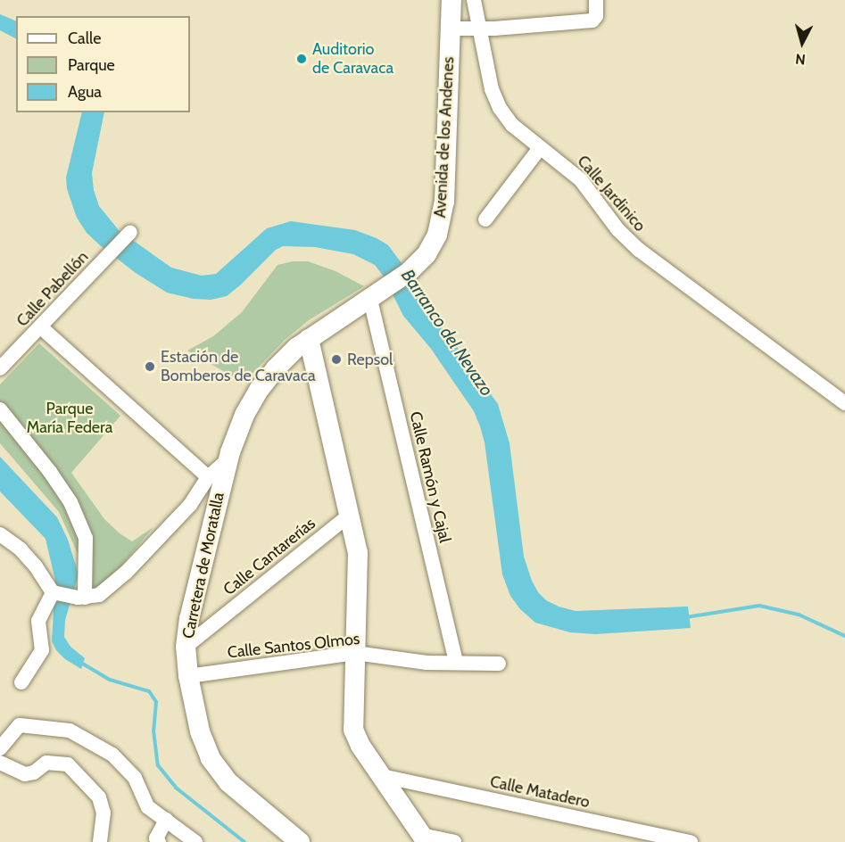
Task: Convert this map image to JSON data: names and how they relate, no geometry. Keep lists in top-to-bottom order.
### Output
{
  "streets": {
    "main road": ["Avenida de los Andenes", "Carretera de Moratalla"],
    "street": [
      "Calle Jardinico",
      "Calle Pabellón",
      "Calle Ramón y Cajal",
      "Calle Cantarerías",
      "Calle Santos Olmos",
      "Calle Matadero"
    ]
  },
  "crossings": [
    ["Avenida de los Andenes", "Calle Ramón y Cajal"],
    ["Avenida de los Andenes", "Carretera de Moratalla"],
    ["Calle Ramón y Cajal", "Calle Santos Olmos"],
    ["Calle Cantarerías", "Carretera de Moratalla"],
    ["Carretera de Moratalla", "Calle Santos Olmos"]
  ],
  "water": ["Barranco del Nevazo"],
  "parks": ["Parque María Federa"],
  "places": ["Auditorio de Caravaca", "Repsol", "Estación de Bomberos de Caravaca"],
  "legend": ["Calle", "Parque", "Agua"],
  "north": "bottom"
}
